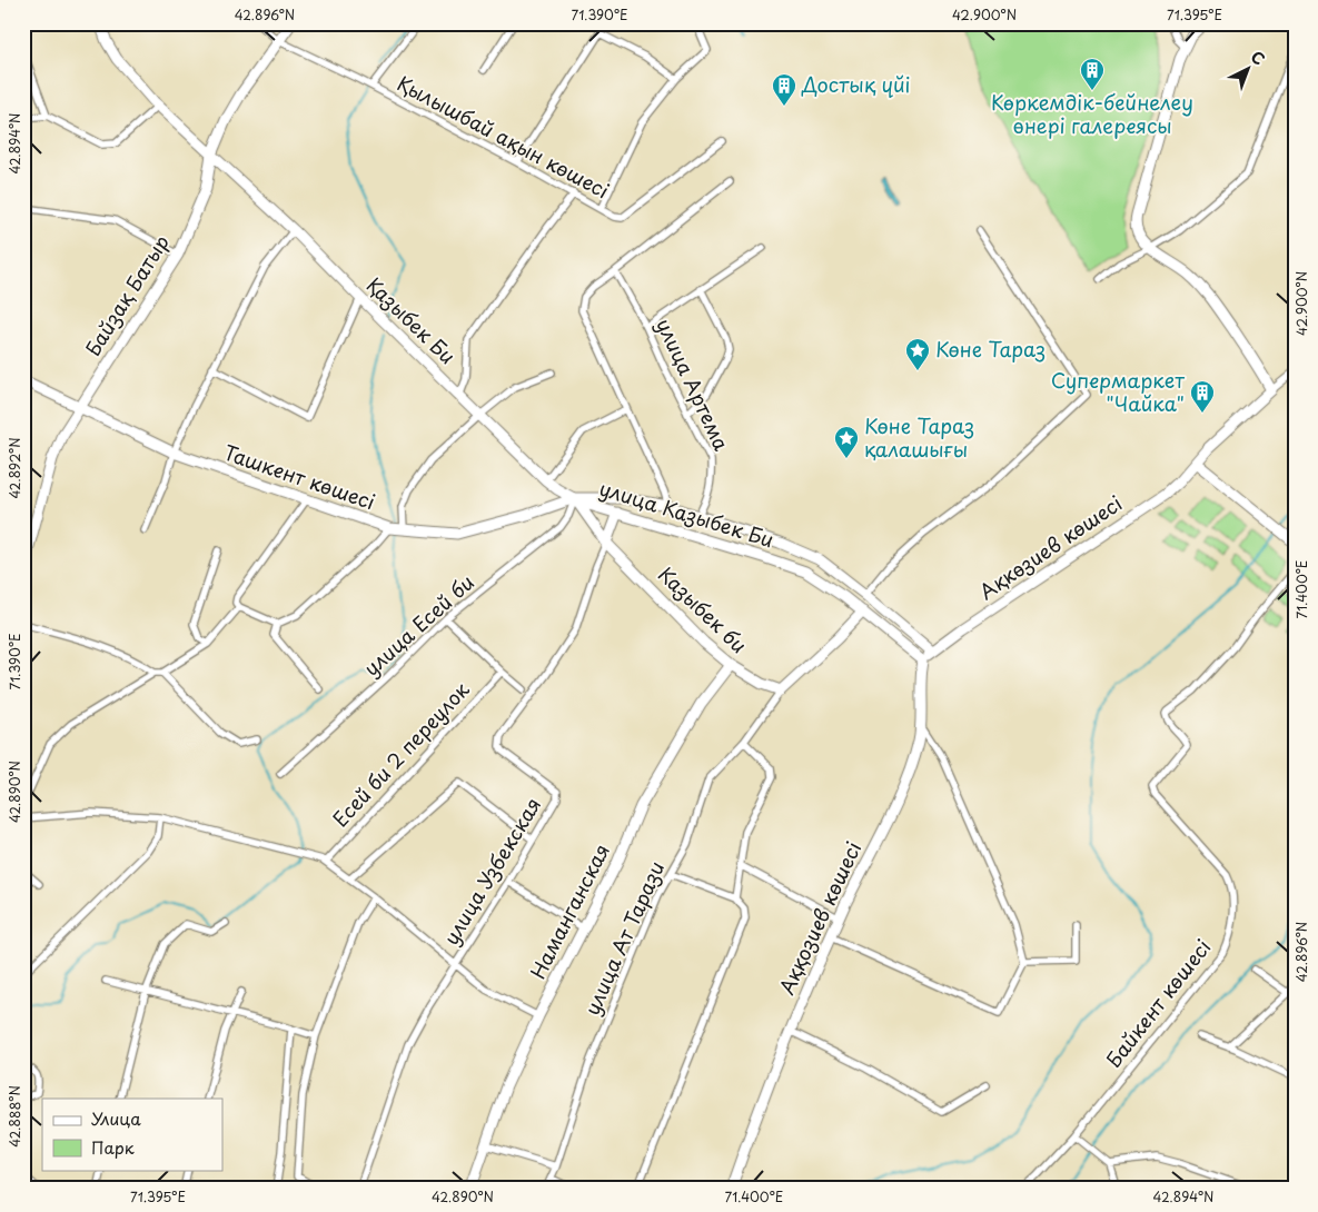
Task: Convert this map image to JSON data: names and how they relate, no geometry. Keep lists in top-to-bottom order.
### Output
{
  "streets": {
    "main road": [
      "Байзақ Батыр",
      "Қазыбек Би",
      "Ташкент көшесі",
      "улица Казыбек Би",
      "Ақкөзиев көшесі",
      "Казыбек би",
      "Наманганская",
      "Аққозиев көшесі"
    ],
    "street": [
      "Қылышбай ақын көшесі",
      "улица Артема",
      "улица Есей би",
      "Есей би 2 переулок",
      "улица Узбекская",
      "улица Ат Тарази",
      "Байкент көшесі"
    ]
  },
  "crossings": [
    ["Қылышбай ақын көшесі", "Байзақ Батыр"],
    ["Байзақ Батыр", "Қазыбек Би"],
    ["Байзақ Батыр", "Ташкент көшесі"],
    ["Қазыбек Би", "Ташкент көшесі"],
    ["Қазыбек Би", "улица Казыбек Би"],
    ["Қазыбек Би", "Казыбек би"],
    ["Қазыбек Би", "улица Есей би"],
    ["улица Артема", "улица Казыбек Би"],
    ["Ташкент көшесі", "улица Казыбек Би"],
    ["Ташкент көшесі", "Казыбек би"],
    ["Ташкент көшесі", "улица Есей би"],
    ["улица Казыбек Би", "Ақкөзиев көшесі"],
    ["улица Казыбек Би", "Казыбек би"],
    ["улица Казыбек Би", "улица Есей би"],
    ["улица Казыбек Би", "Аққозиев көшесі"],
    ["Ақкөзиев көшесі", "Аққозиев көшесі"],
    ["Казыбек би", "улица Есей би"],
    ["Казыбек би", "улица Узбекская"],
    ["Казыбек би", "Наманганская"],
    ["Казыбек би", "улица Ат Тарази"]
  ],
  "places": {
    "building": ["Көркемдік-бейнелеу өнері галереясы", "Достық үйі", "Супермаркет \"Чайка\""],
    "place": ["Көне Тараз", "Көне Тараз қалашығы"]
  },
  "legend": ["Улица", "Парк"],
  "north": "top right",
  "coordinates": [
    "42.896°N",
    "71.390°E",
    "42.900°N",
    "71.395°E",
    "42.894°N",
    "42.892°N",
    "71.400°E",
    "42.890°N",
    "42.888°N"
  ]
}
